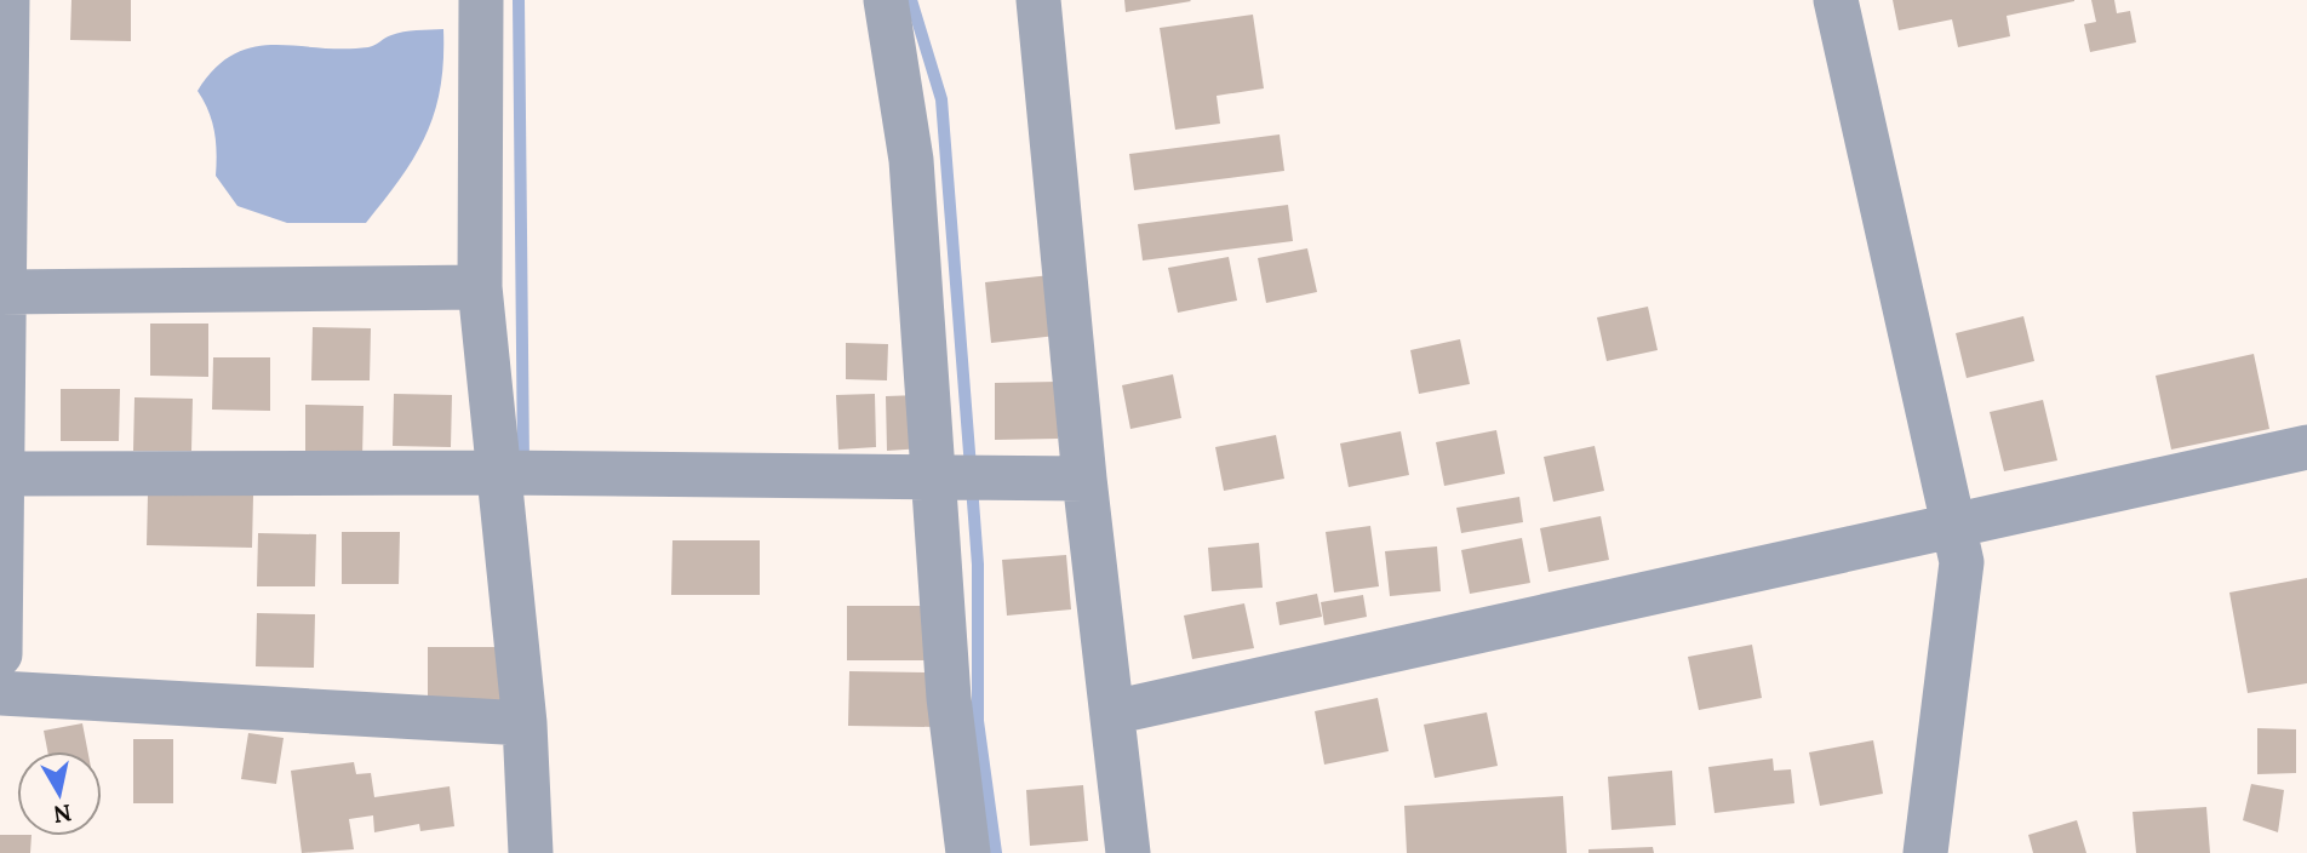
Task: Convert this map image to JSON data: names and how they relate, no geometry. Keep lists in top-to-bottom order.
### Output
{
  "north": "bottom"
}
